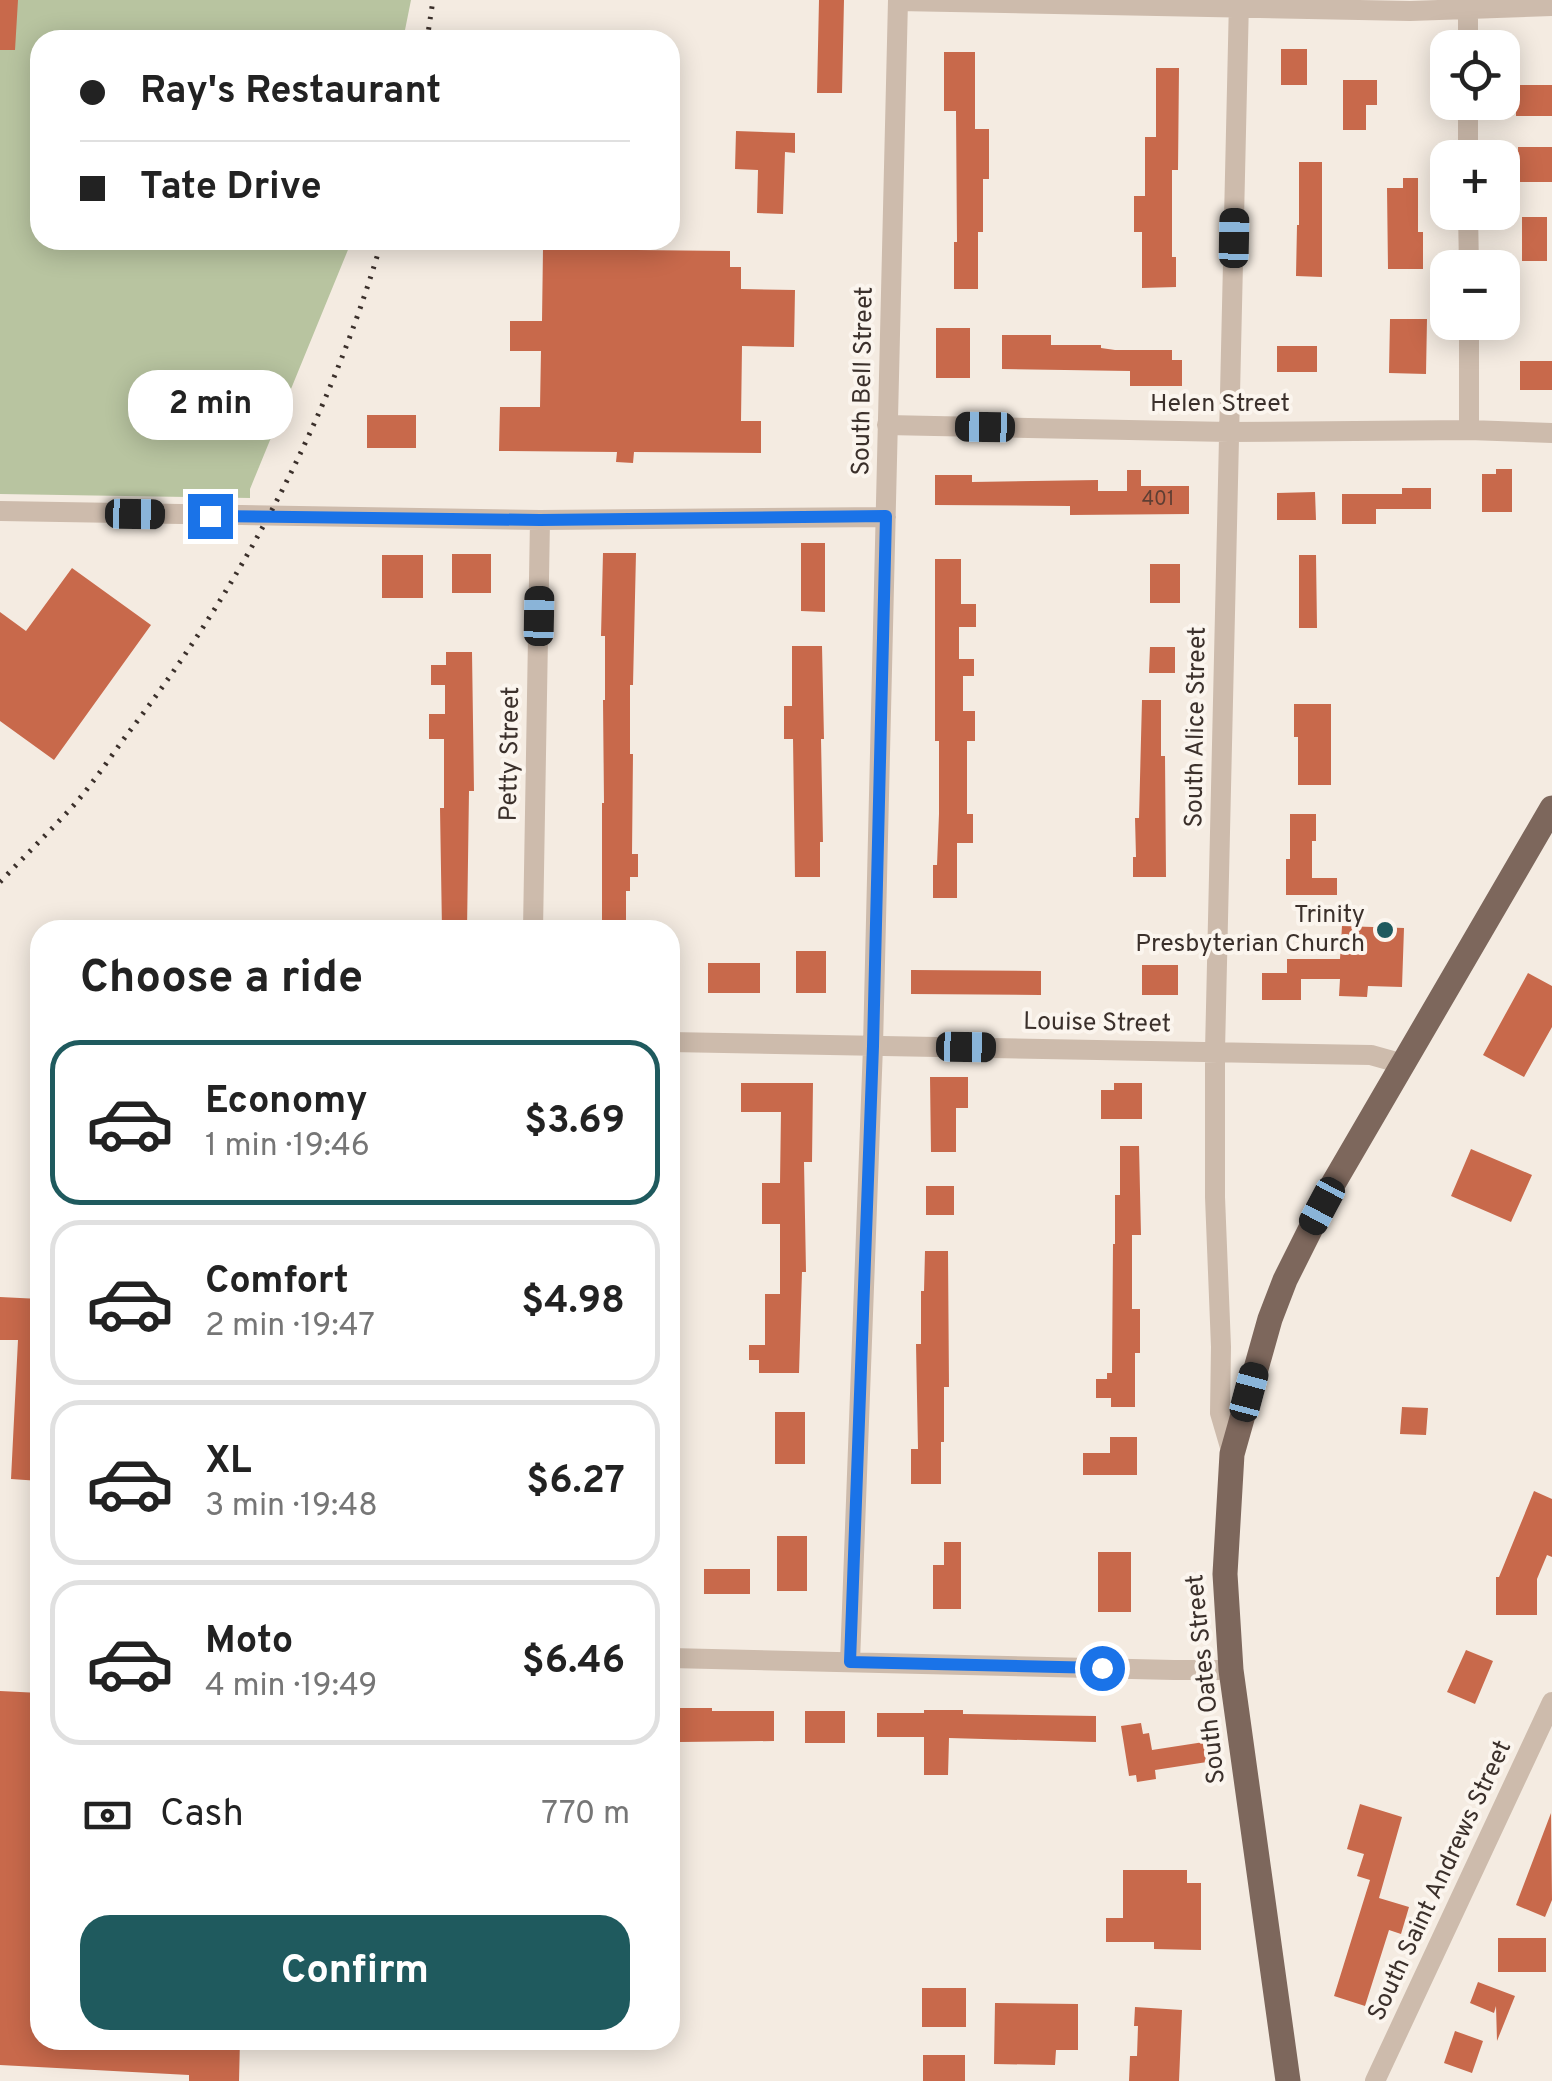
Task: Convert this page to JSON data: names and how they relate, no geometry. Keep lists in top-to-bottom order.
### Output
{
  "streets": {
    "main road": ["South Oates Street"],
    "street": [
      "South Bell Street",
      "Helen Street",
      "South Alice Street",
      "Petty Street",
      "Louise Street",
      "South Saint Andrews Street"
    ]
  },
  "crossings": [
    ["South Bell Street", "Helen Street"],
    ["South Bell Street", "Louise Street"],
    ["Helen Street", "South Alice Street"],
    ["South Alice Street", "Louise Street"],
    ["South Alice Street", "South Oates Street"],
    ["Louise Street", "South Oates Street"]
  ],
  "places": ["Trinity Presbyterian Church"],
  "house_numbers": ["401"],
  "page": {
    "map_buttons": ["+", "−"],
    "banner": ["Ray's Restaurant", "Tate Drive"],
    "bubble": "2 min",
    "heading": "Choose a ride",
    "list": [
      {
        "name": "Economy",
        "note": "1 min · 19:46",
        "value": "$3.69"
      },
      {
        "name": "Comfort",
        "note": "2 min · 19:47",
        "value": "$4.98"
      },
      {
        "name": "XL",
        "note": "3 min · 19:48",
        "value": "$6.27"
      },
      {
        "name": "Moto",
        "note": "4 min · 19:49",
        "value": "$6.46"
      }
    ],
    "pay": ["Cash", "770 m"],
    "buttons": "Confirm"
  }
}
